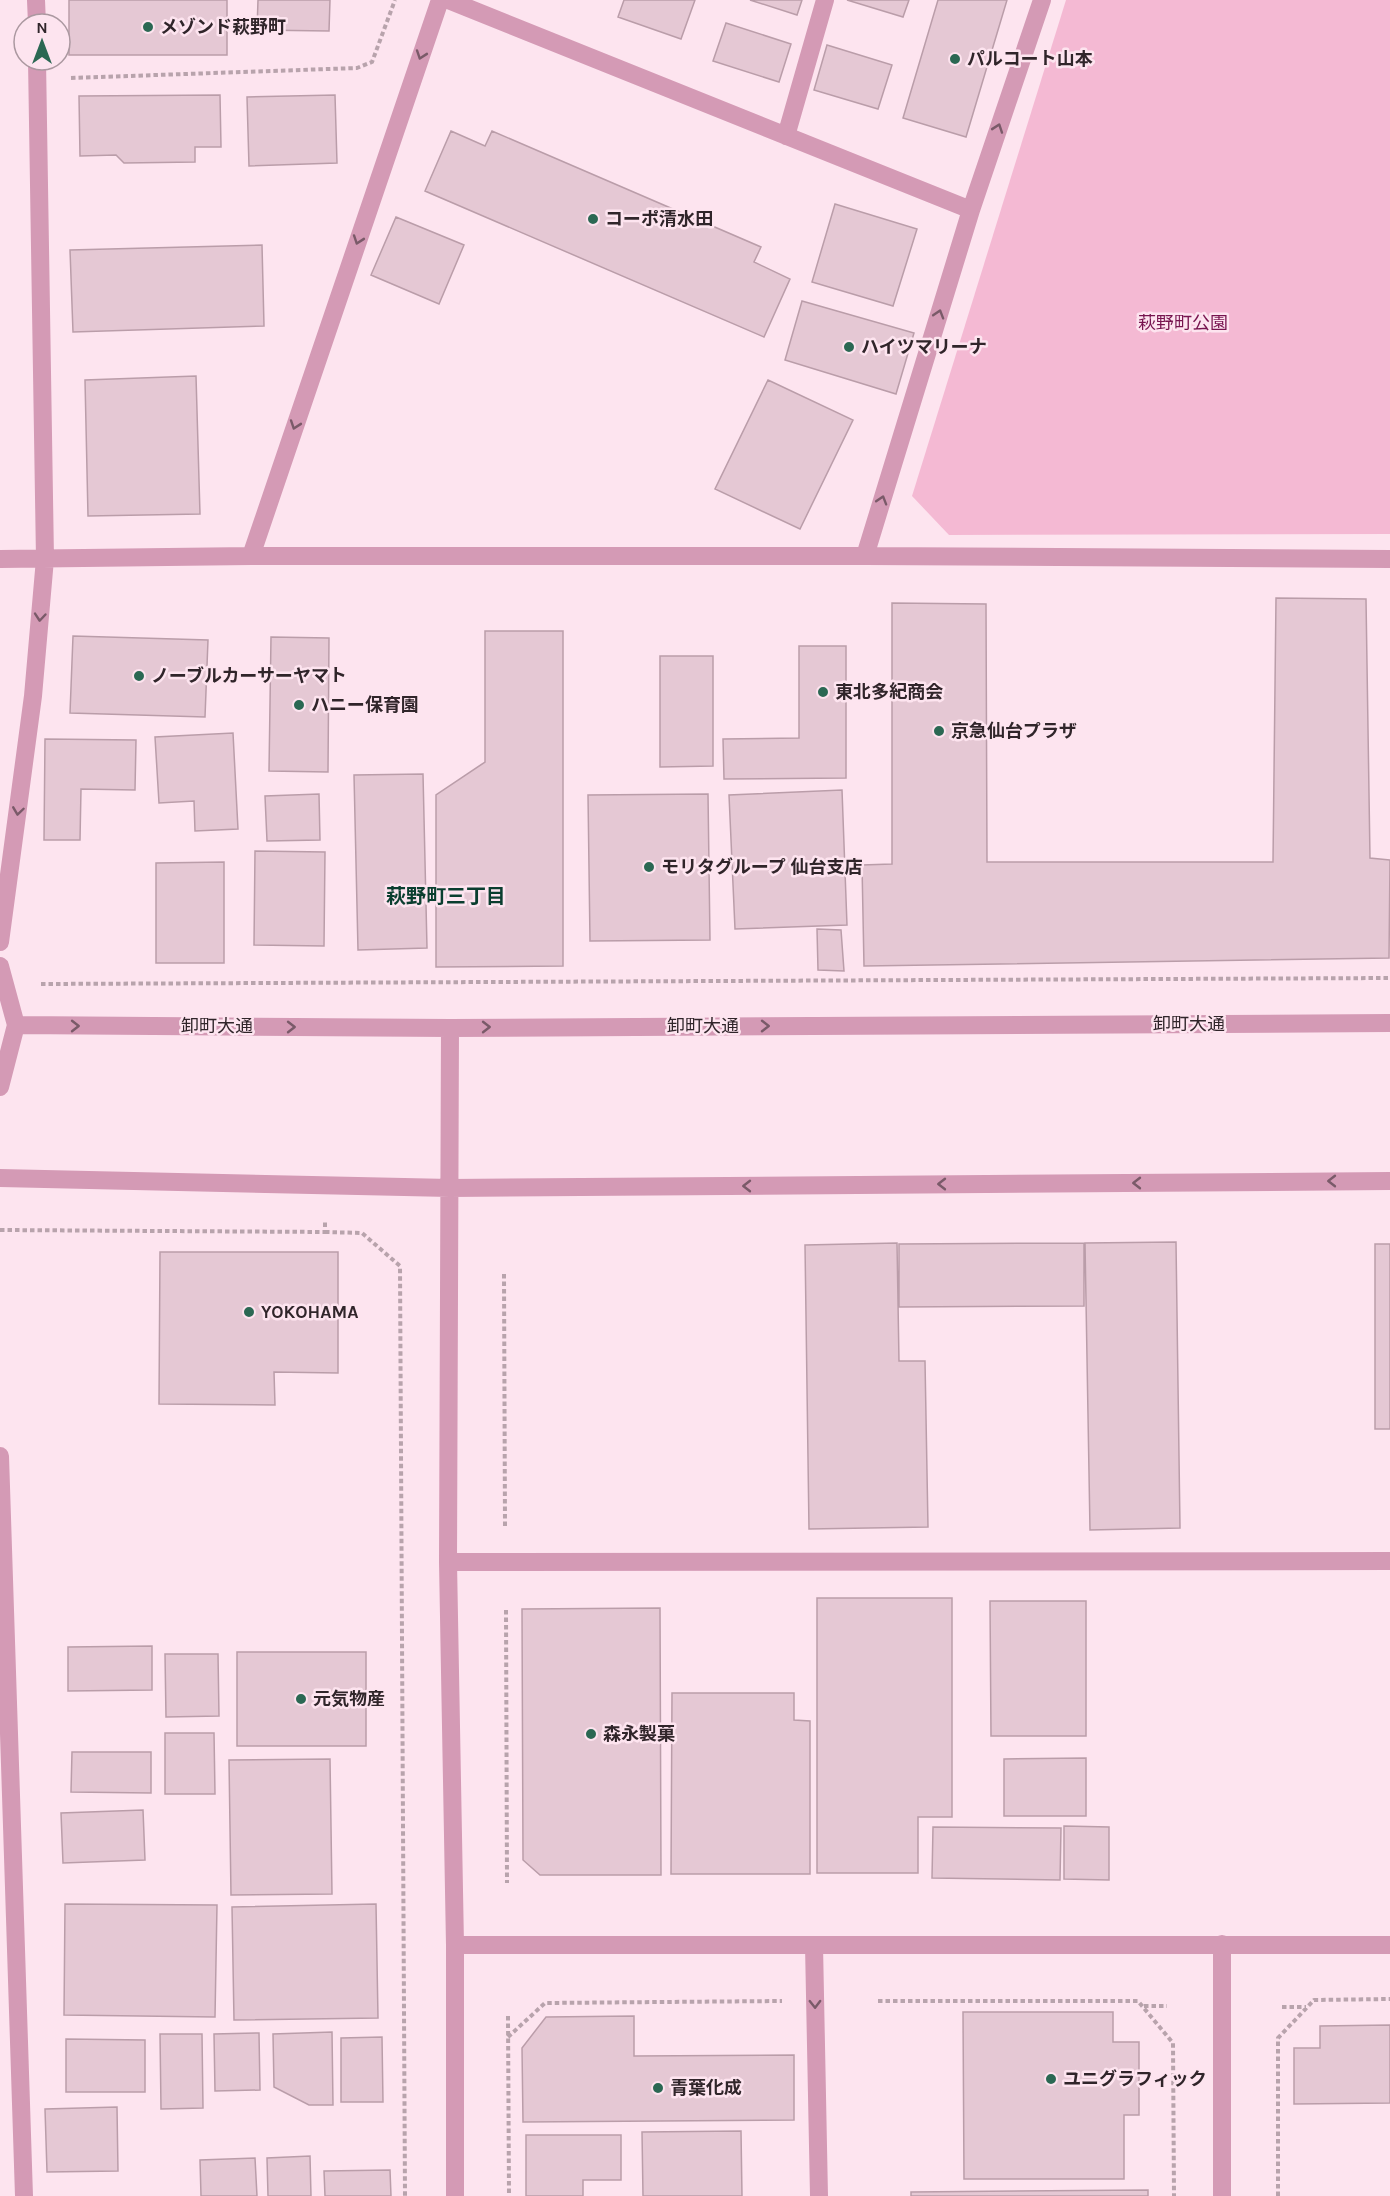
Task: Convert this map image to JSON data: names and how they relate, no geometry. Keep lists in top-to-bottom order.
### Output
{
  "streets": {
    "street": ["卸町大通"]
  },
  "districts": ["萩野町三丁目"],
  "parks": ["萩野町公園"],
  "places": [
    "メゾンド萩野町",
    "パルコート山本",
    "コーポ清水田",
    "ハイツマリーナ",
    "ノーブルカーサーヤマト",
    "東北多紀商会",
    "ハニー保育園",
    "京急仙台プラザ",
    "モリタグループ 仙台支店",
    "YOKOHAMA",
    "元気物産",
    "森永製菓",
    "ユニグラフィック",
    "青葉化成"
  ],
  "north": "top"
}
